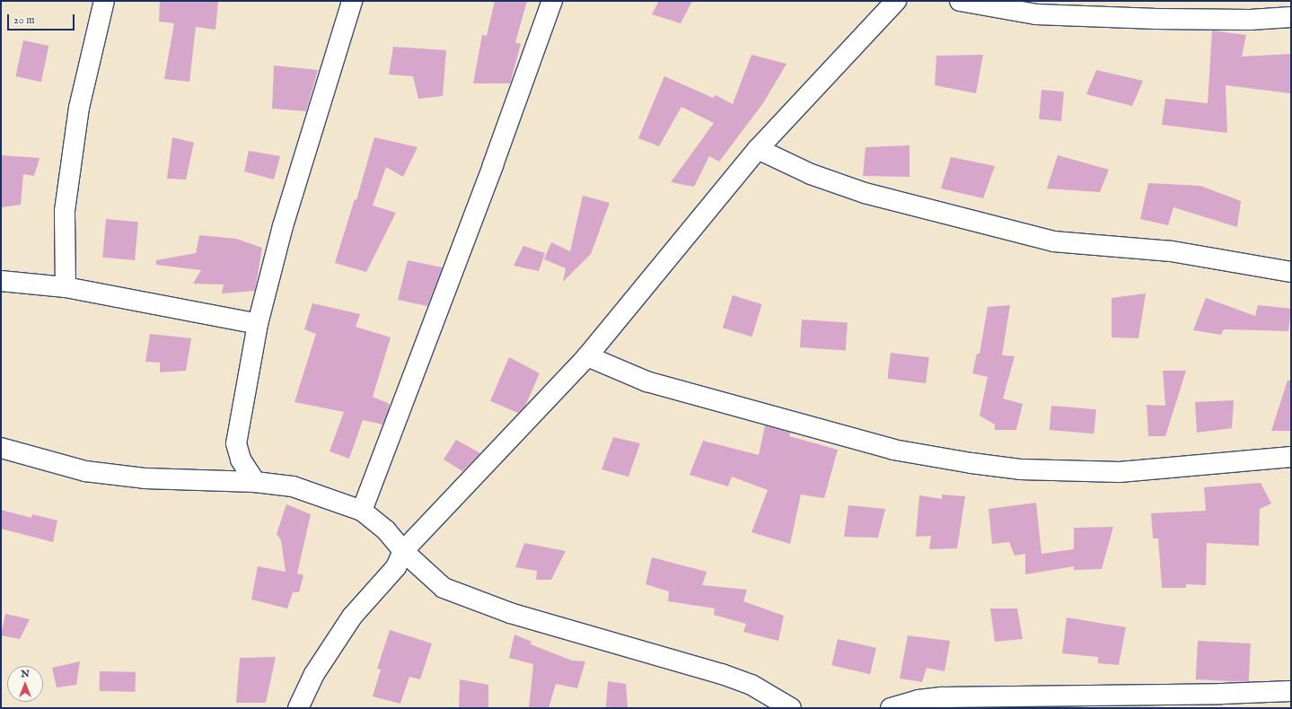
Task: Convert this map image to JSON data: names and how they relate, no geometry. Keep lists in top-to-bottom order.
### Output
{
  "scale_bar": "20 m",
  "north": "top"
}
